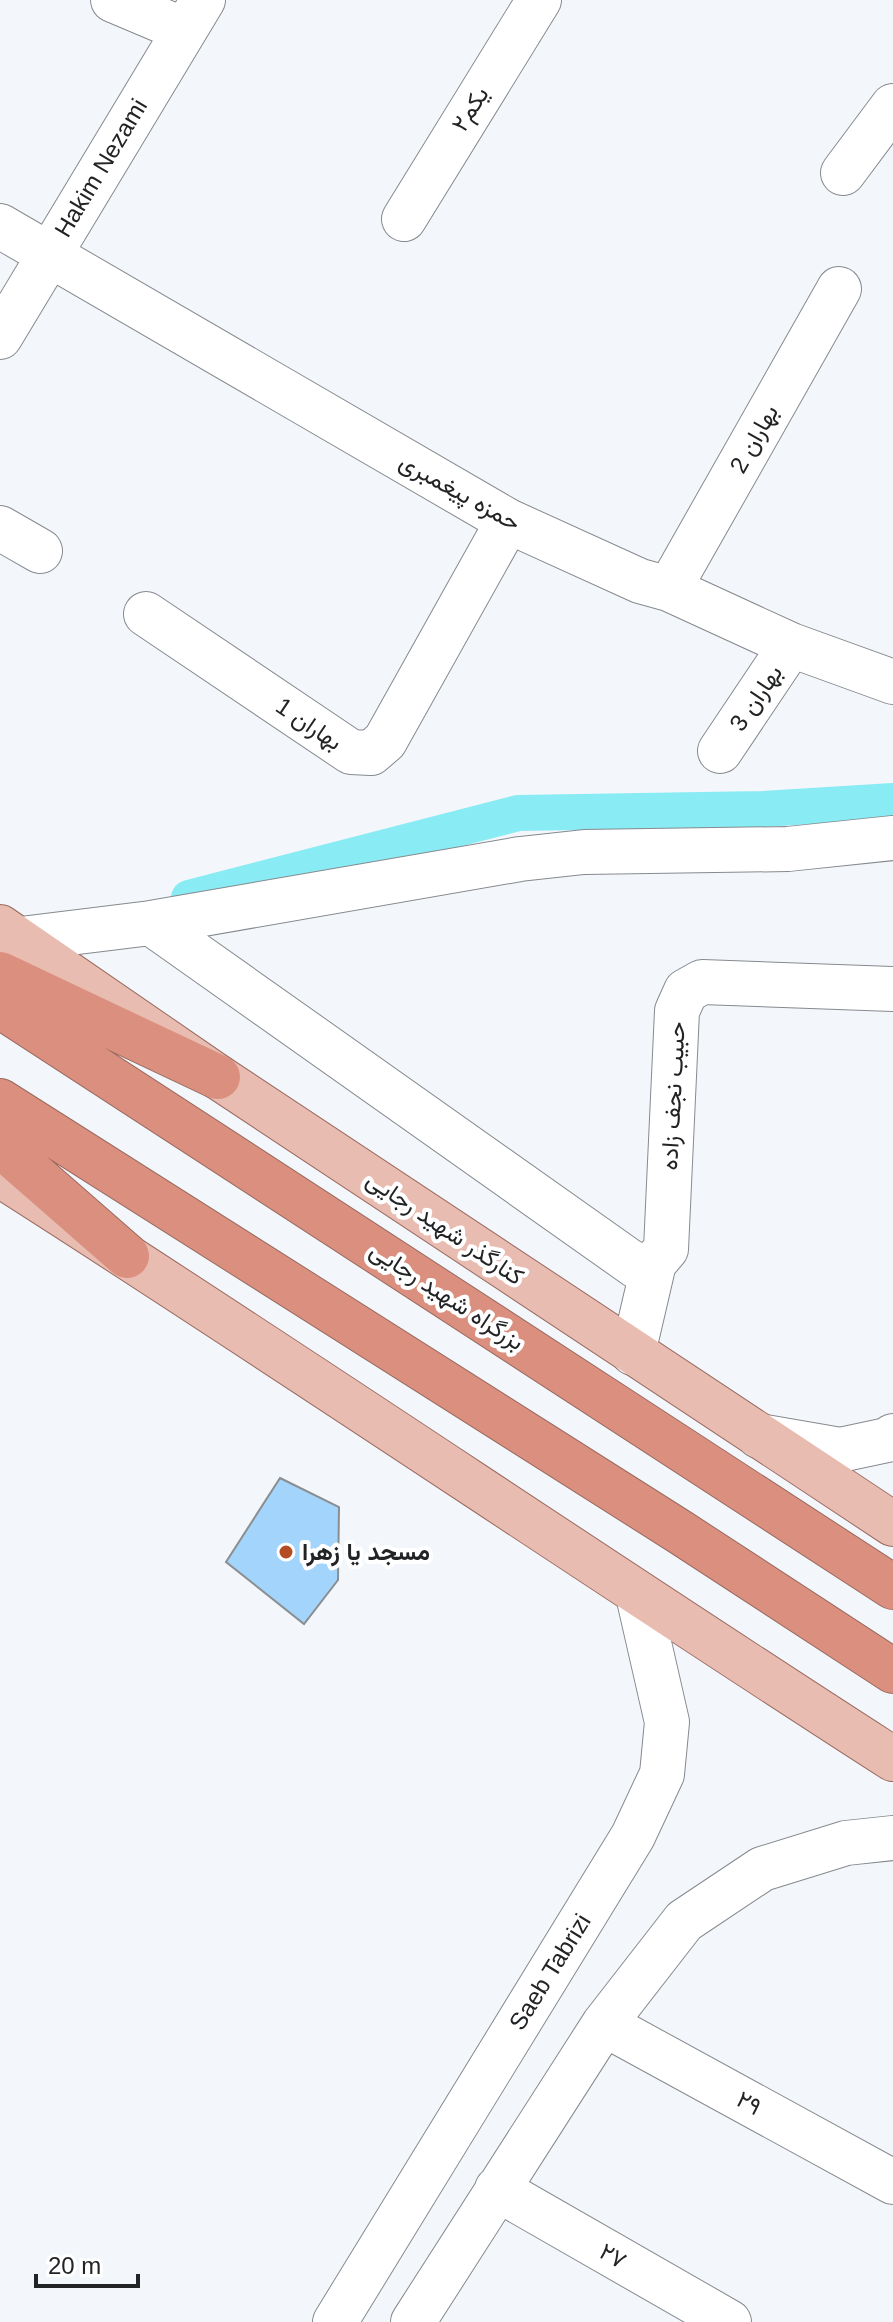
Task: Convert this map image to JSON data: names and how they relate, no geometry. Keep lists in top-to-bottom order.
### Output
{
  "streets": {
    "highway": ["بزرگراه شهید رجایی"],
    "main road": ["کنارگذر شهید رجایی"],
    "street": [
      "یکم۲",
      "Hakim Nezami",
      "بهاران 2",
      "حمزه پیغمبری",
      "بهاران 3",
      "بهاران 1",
      "حبیب نجف زاده",
      "Saeb Tabrizi",
      "۲۹",
      "۲۷"
    ]
  },
  "crossings": [
    ["Hakim Nezami", "حمزه پیغمبری"],
    ["بهاران 2", "حمزه پیغمبری"],
    ["حمزه پیغمبری", "بهاران 3"],
    ["حمزه پیغمبری", "بهاران 1"],
    ["حبیب نجف زاده", "کنارگذر شهید رجایی"]
  ],
  "places": ["مسجد یا زهرا"],
  "scale_bar": "20 m"
}
